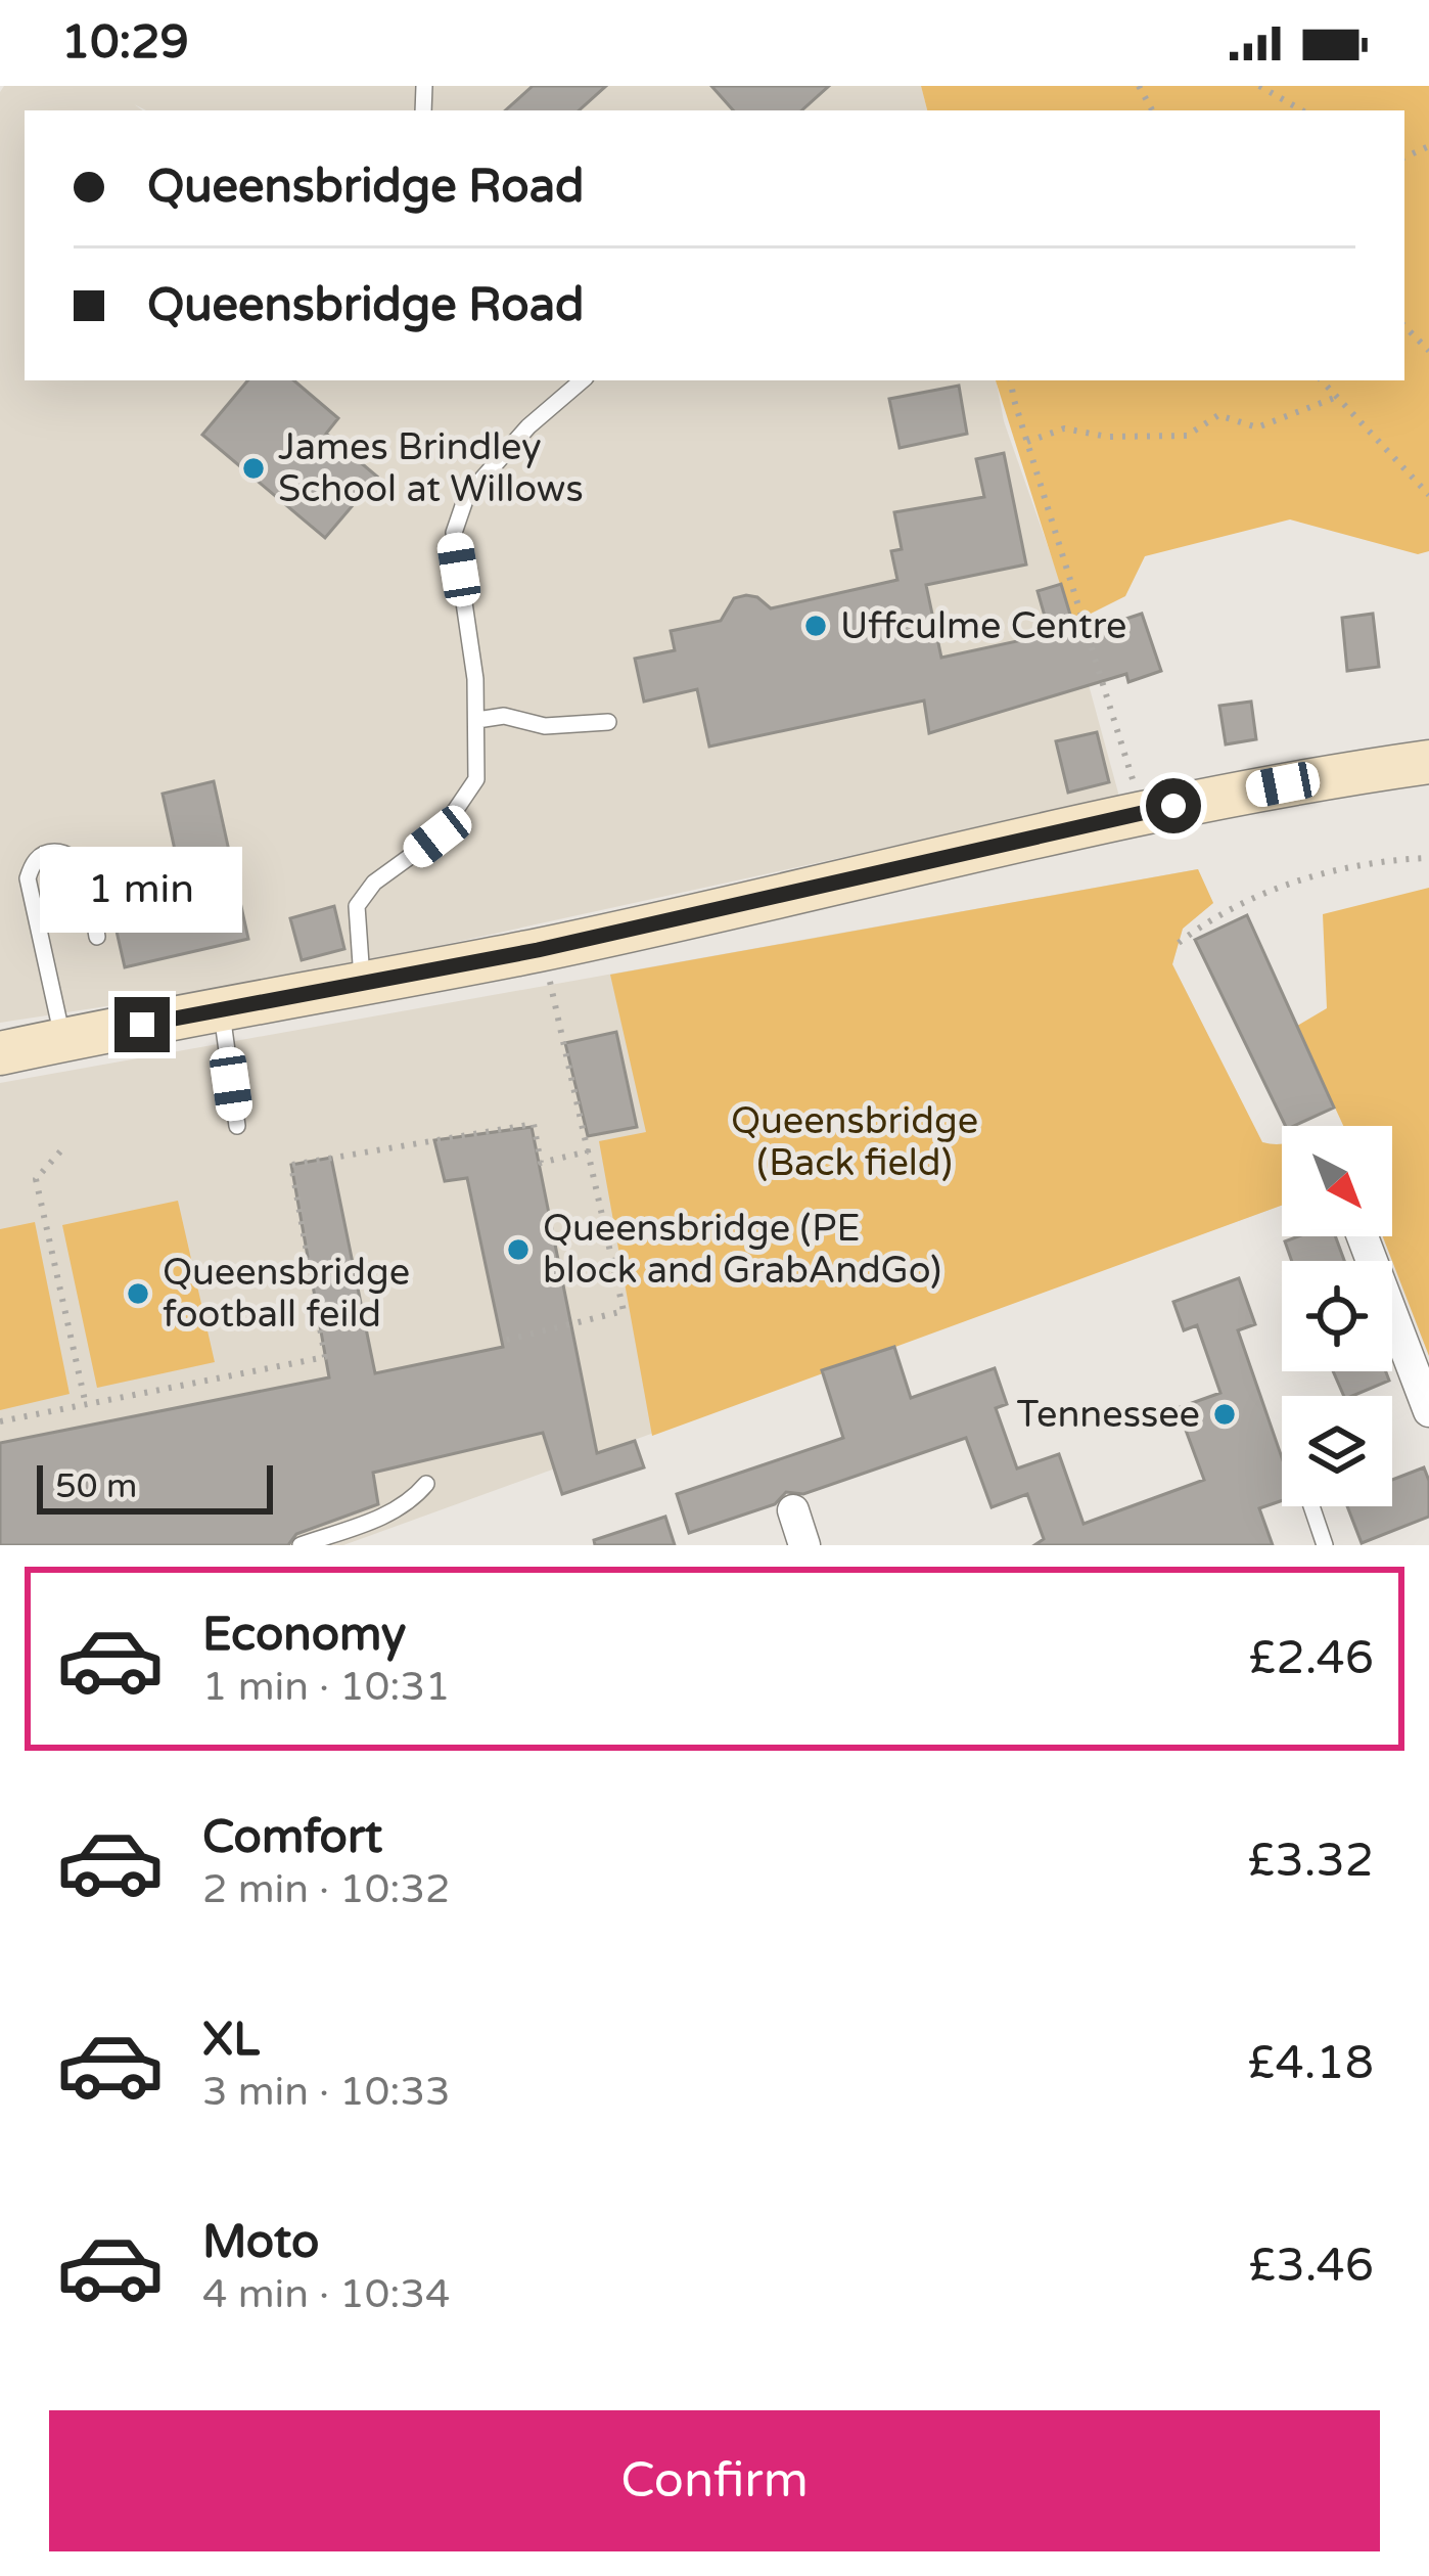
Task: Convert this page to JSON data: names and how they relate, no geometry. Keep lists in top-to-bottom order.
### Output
{
  "parks": ["Queensbridge (Back field)"],
  "places": [
    "James Brindley School at Willows",
    "Uffculme Centre",
    "Queensbridge (PE block and GrabAndGo)",
    "Queensbridge football feild",
    "Tennessee"
  ],
  "scale_bar": "50 m",
  "north": "bottom right",
  "page": {
    "status": "10:29",
    "banner": ["Queensbridge Road", "Queensbridge Road"],
    "bubble": "1 min",
    "scale": "50 m",
    "list": [
      {
        "name": "Economy",
        "note": "1 min · 10:31",
        "value": "£2.46"
      },
      {
        "name": "Comfort",
        "note": "2 min · 10:32",
        "value": "£3.32"
      },
      {
        "name": "XL",
        "note": "3 min · 10:33",
        "value": "£4.18"
      },
      {
        "name": "Moto",
        "note": "4 min · 10:34",
        "value": "£3.46"
      }
    ],
    "buttons": "Confirm"
  }
}
